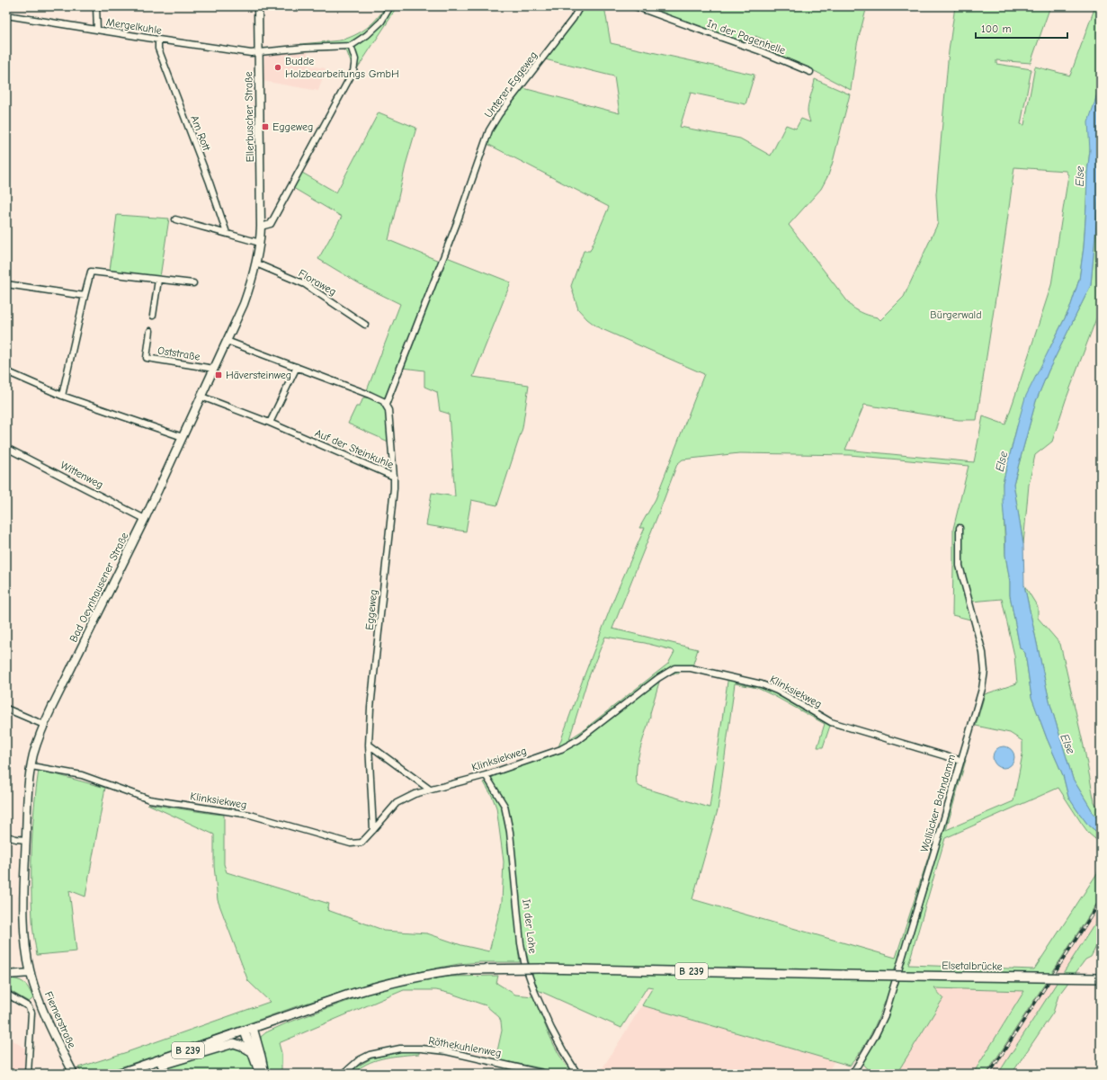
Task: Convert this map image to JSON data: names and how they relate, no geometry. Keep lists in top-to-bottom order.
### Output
{
  "streets": {
    "main road": [
      "Ellerbuscher Straße",
      "Bad Oeynhausener Straße",
      "Elsetalbrücke",
      "B 239",
      "Fiemerstraße"
    ],
    "street": [
      "Mergelkuhle",
      "In der Pagenhelle",
      "Unterer Eggeweg",
      "Am Rott",
      "Floraweg",
      "Oststraße",
      "Auf der Steinkuhle",
      "Wittenweg",
      "Eggeweg",
      "Klinksiekweg",
      "Wallücker Bahndamm",
      "In der Lohe",
      "Röthekuhlenweg"
    ]
  },
  "crossings": [
    ["Mergelkuhle", "Ellerbuscher Straße"],
    ["Mergelkuhle", "Am Rott"],
    ["Unterer Eggeweg", "Auf der Steinkuhle"],
    ["Ellerbuscher Straße", "Bad Oeynhausener Straße"],
    ["Floraweg", "Bad Oeynhausener Straße"],
    ["Oststraße", "Bad Oeynhausener Straße"],
    ["Auf der Steinkuhle", "Bad Oeynhausener Straße"],
    ["Auf der Steinkuhle", "Eggeweg"],
    ["Wittenweg", "Bad Oeynhausener Straße"],
    ["Bad Oeynhausener Straße", "Klinksiekweg"],
    ["Bad Oeynhausener Straße", "Fiemerstraße"],
    ["Eggeweg", "Klinksiekweg"],
    ["Klinksiekweg", "Wallücker Bahndamm"],
    ["Klinksiekweg", "In der Lohe"],
    ["Elsetalbrücke", "B 239"]
  ],
  "water": ["Else"],
  "parks": ["Bürgerwald"],
  "places": {
    "other": ["Budde Holzbearbeitungs GmbH"],
    "transit": ["Eggeweg", "Häversteinweg"]
  },
  "scale_bar": "100 m"
}
